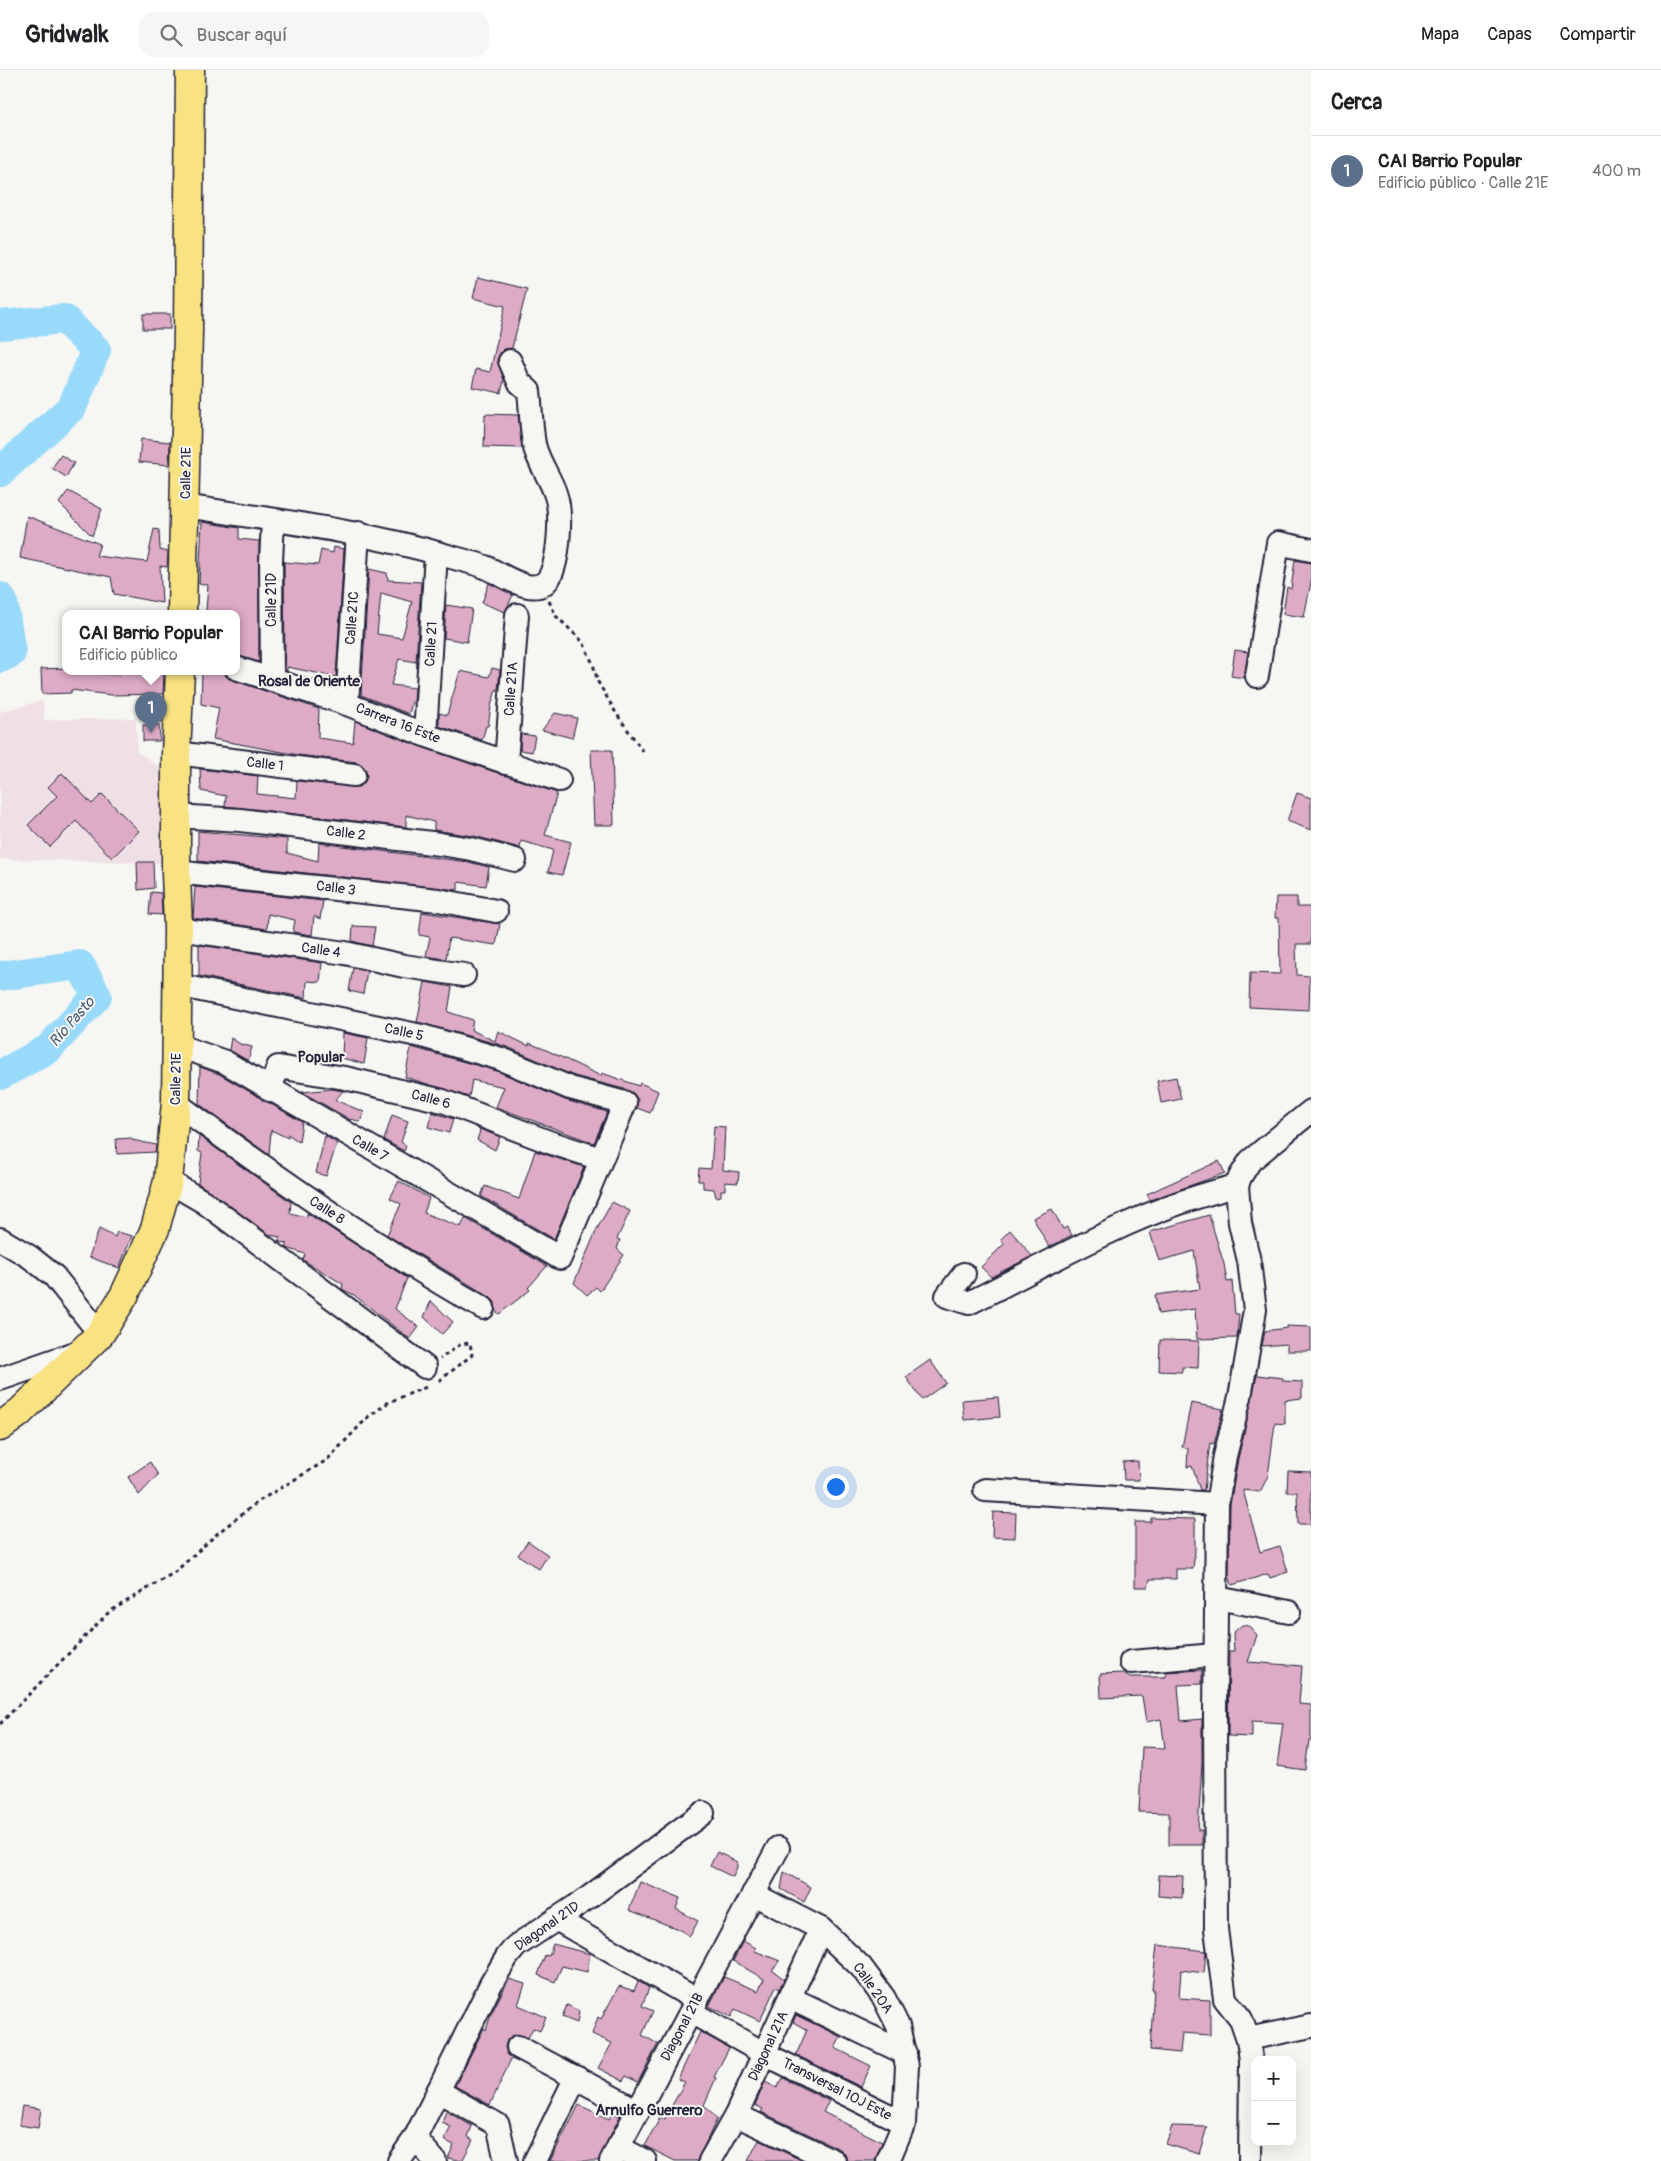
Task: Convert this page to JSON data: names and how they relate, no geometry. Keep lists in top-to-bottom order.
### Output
{
  "streets": {
    "main road": ["Calle 21E"],
    "street": [
      "Calle 21D",
      "Calle 21C",
      "Calle 21",
      "Calle 21A",
      "Carrera 16 Este",
      "Calle 1",
      "Calle 2",
      "Calle 3",
      "Calle 4",
      "Calle 5",
      "Calle 6",
      "Calle 7",
      "Calle 8",
      "Diagonal 21D",
      "Calle 20A",
      "Diagonal 21B",
      "Diagonal 21A",
      "Transversal 10J Este"
    ]
  },
  "crossings": [
    ["Calle 21E", "Calle 1"],
    ["Calle 21E", "Calle 2"],
    ["Calle 21E", "Calle 3"],
    ["Calle 21E", "Calle 4"],
    ["Calle 21E", "Calle 5"],
    ["Calle 21E", "Calle 7"],
    ["Calle 21E", "Calle 8"],
    ["Calle 21D", "Carrera 16 Este"],
    ["Calle 21C", "Carrera 16 Este"],
    ["Calle 21", "Carrera 16 Este"],
    ["Calle 21A", "Carrera 16 Este"],
    ["Calle 5", "Calle 6"],
    ["Calle 5", "Calle 7"],
    ["Calle 6", "Calle 7"],
    ["Diagonal 21D", "Transversal 10J Este"],
    ["Calle 20A", "Diagonal 21B"],
    ["Calle 20A", "Diagonal 21A"],
    ["Calle 20A", "Transversal 10J Este"],
    ["Diagonal 21B", "Transversal 10J Este"],
    ["Diagonal 21A", "Transversal 10J Este"]
  ],
  "districts": ["Rosal de Oriente", "Popular", "Arnulfo Guerrero"],
  "water": ["Río Pasto"],
  "page": {
    "header": "Gridwalk",
    "search": "Buscar aquí",
    "nav": ["Mapa", "Capas", "Compartir"],
    "heading": "Cerca",
    "list": [
      {
        "mark": "1",
        "name": "CAI Barrio Popular",
        "note": "Edificio público · Calle 21E",
        "value": "400 m"
      }
    ],
    "popup": ["CAI Barrio Popular", "Edificio público"],
    "pins": "1",
    "map_buttons": ["+", "−"]
  }
}
